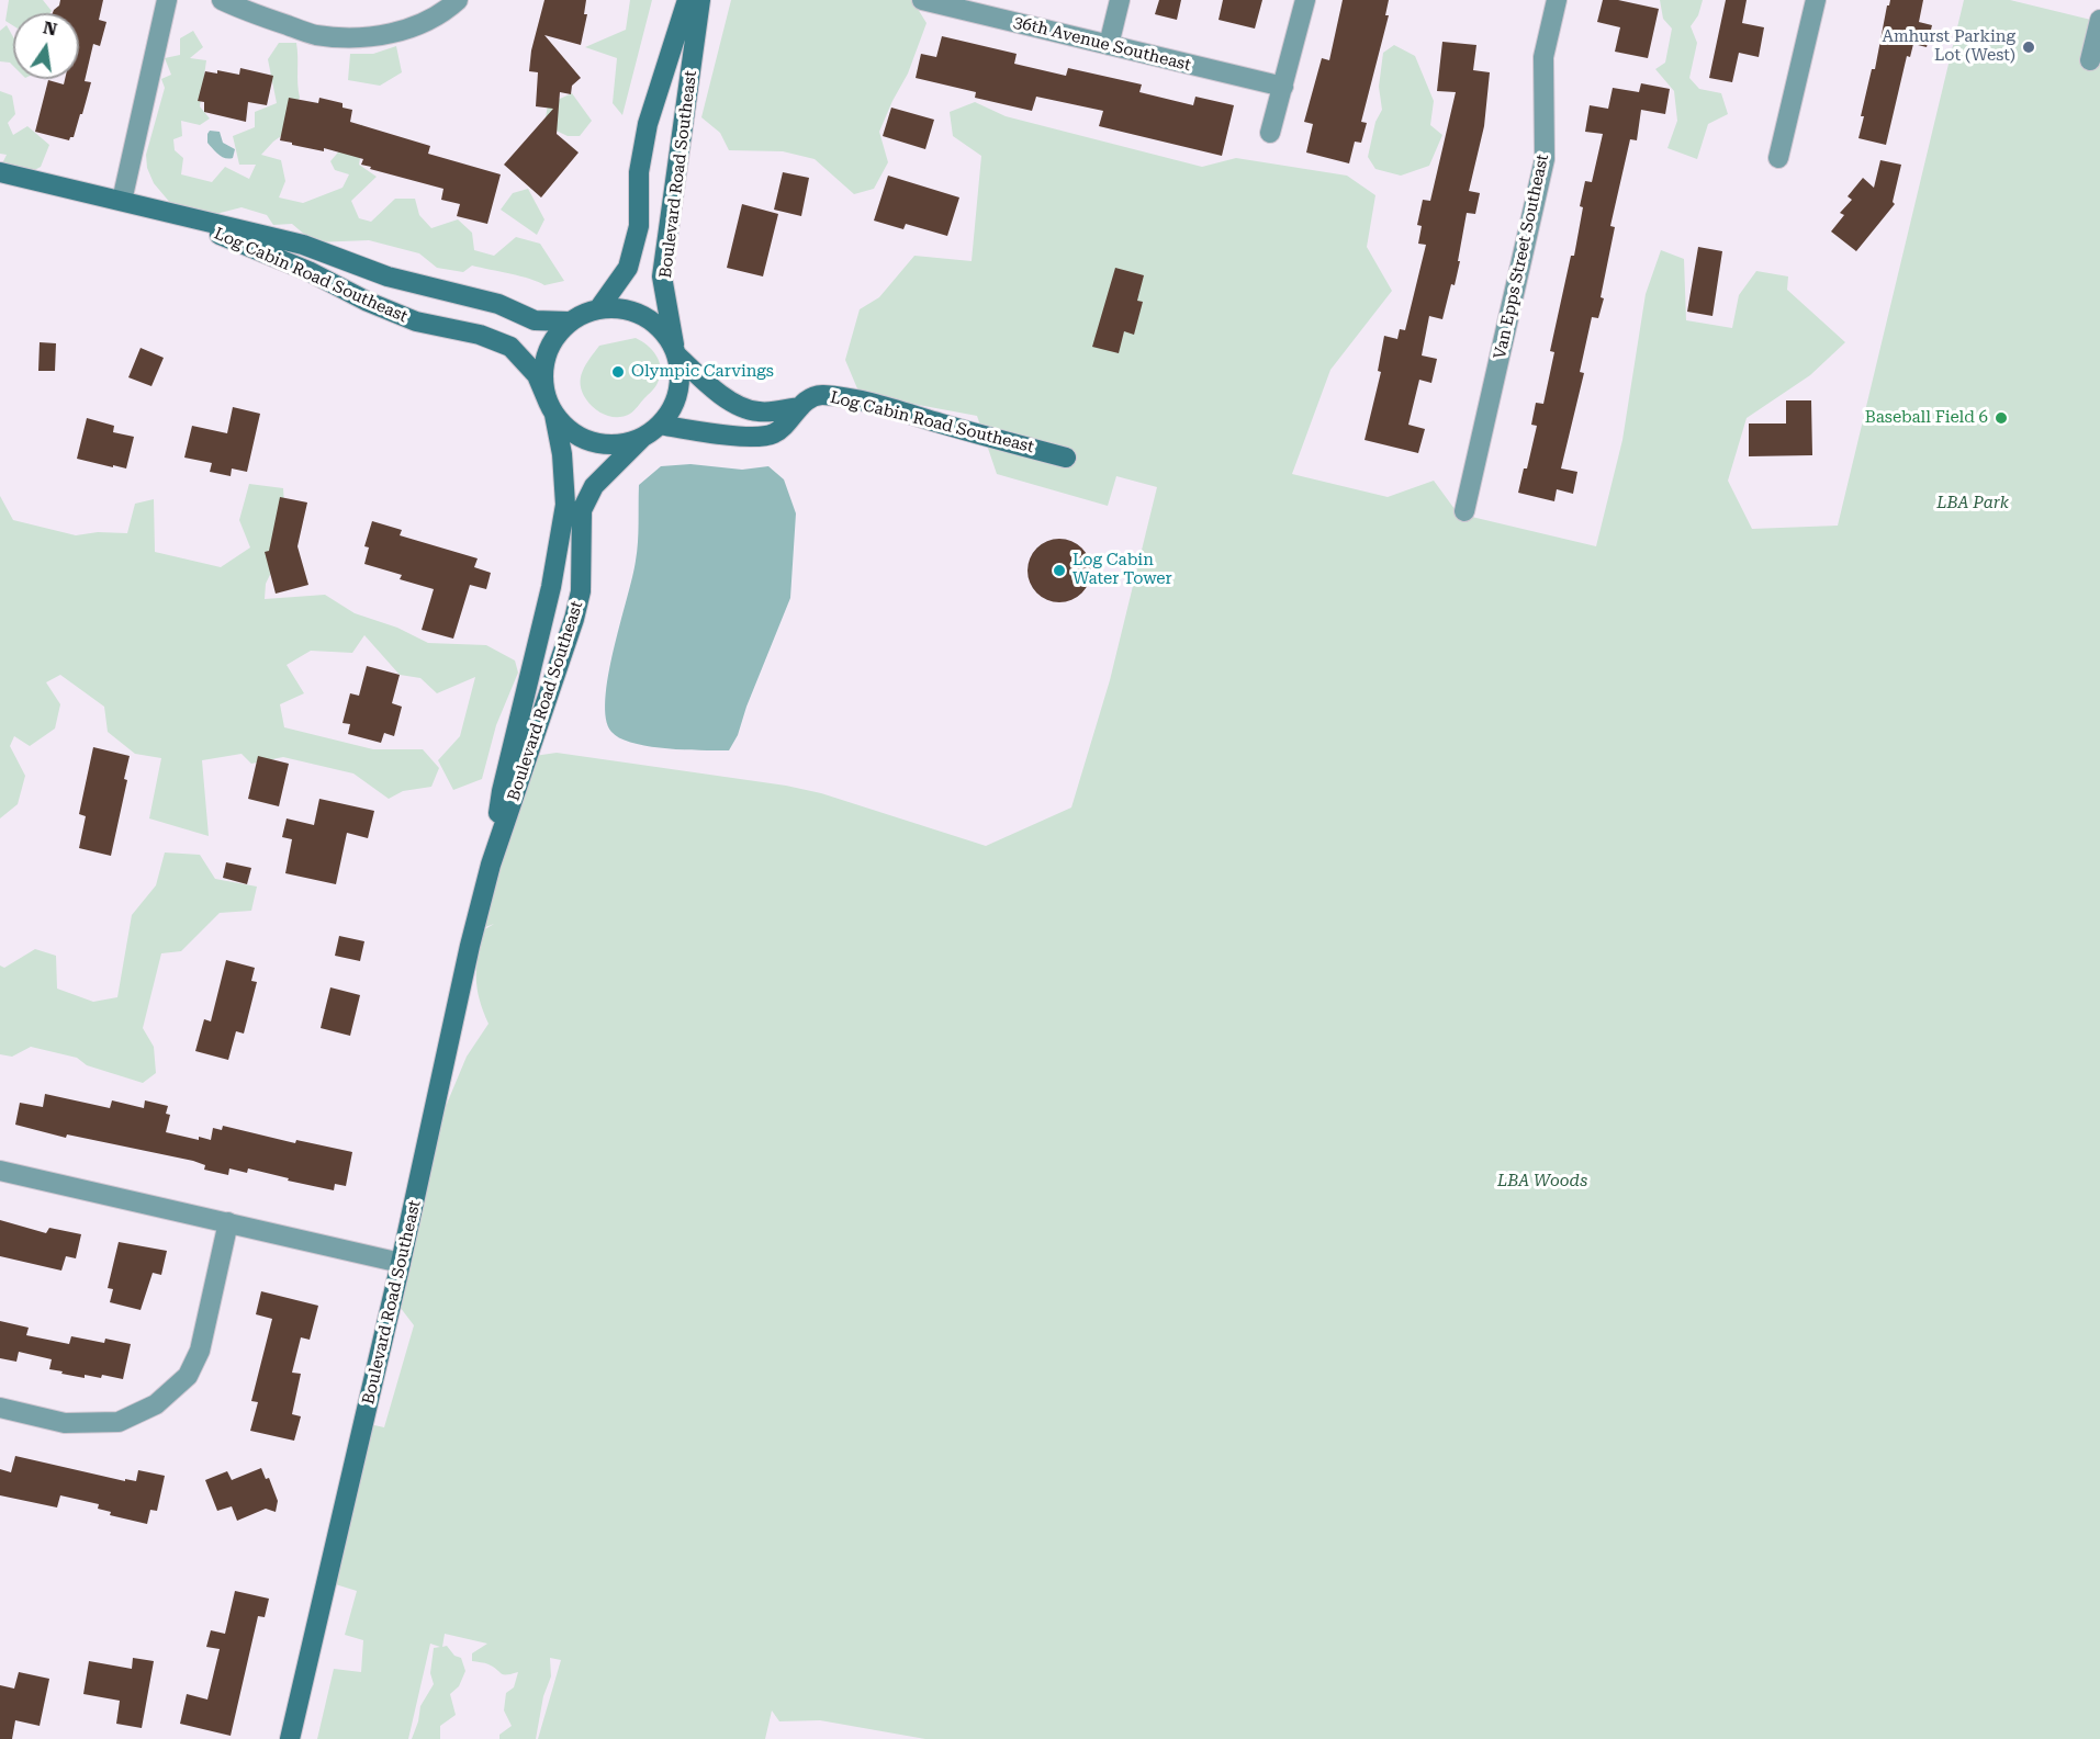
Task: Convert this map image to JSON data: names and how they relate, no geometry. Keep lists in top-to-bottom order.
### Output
{
  "streets": {
    "street": [
      "36th Avenue Southeast",
      "Boulevard Road Southeast",
      "Van Epps Street Southeast",
      "Log Cabin Road Southeast"
    ]
  },
  "crossings": [
    ["Boulevard Road Southeast", "Log Cabin Road Southeast"]
  ],
  "parks": ["LBA Park", "LBA Woods"],
  "places": [
    "Amhurst Parking Lot (West)",
    "Olympic Carvings",
    "Baseball Field 6",
    "Log Cabin Water Tower"
  ],
  "north": "top"
}
